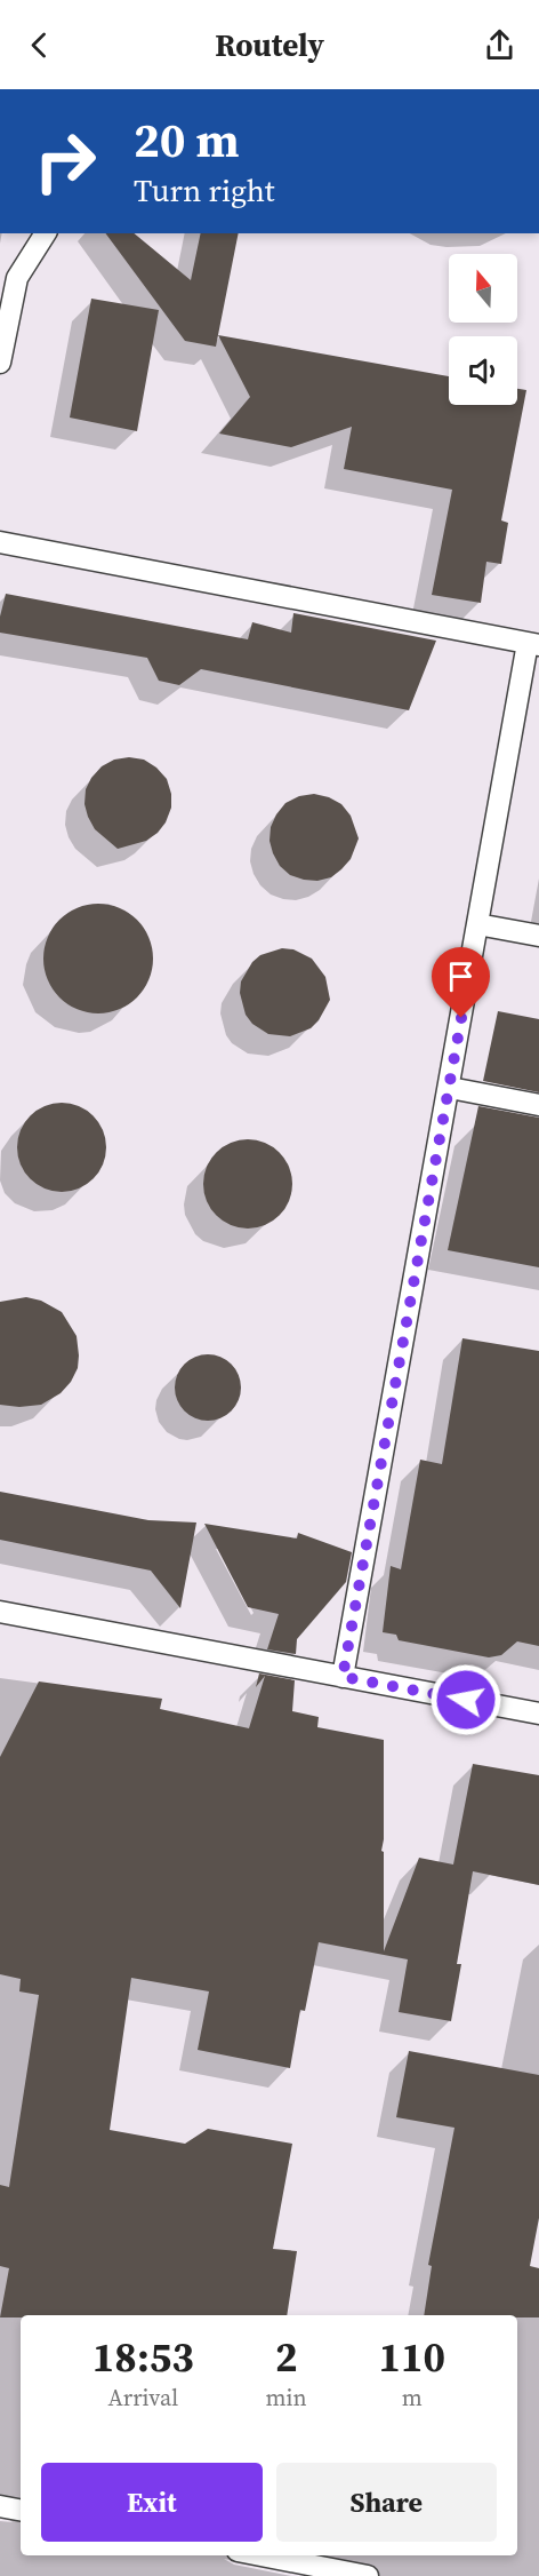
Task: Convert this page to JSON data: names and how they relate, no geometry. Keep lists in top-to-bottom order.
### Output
{
  "north": "top",
  "page": {
    "header": "Routely",
    "turn": ["20 m", "Turn right"],
    "eta": [
      "18:53",
      "Arrival",
      "2",
      "min",
      "110",
      "m"
    ],
    "buttons": ["Exit", "Share"]
  }
}
